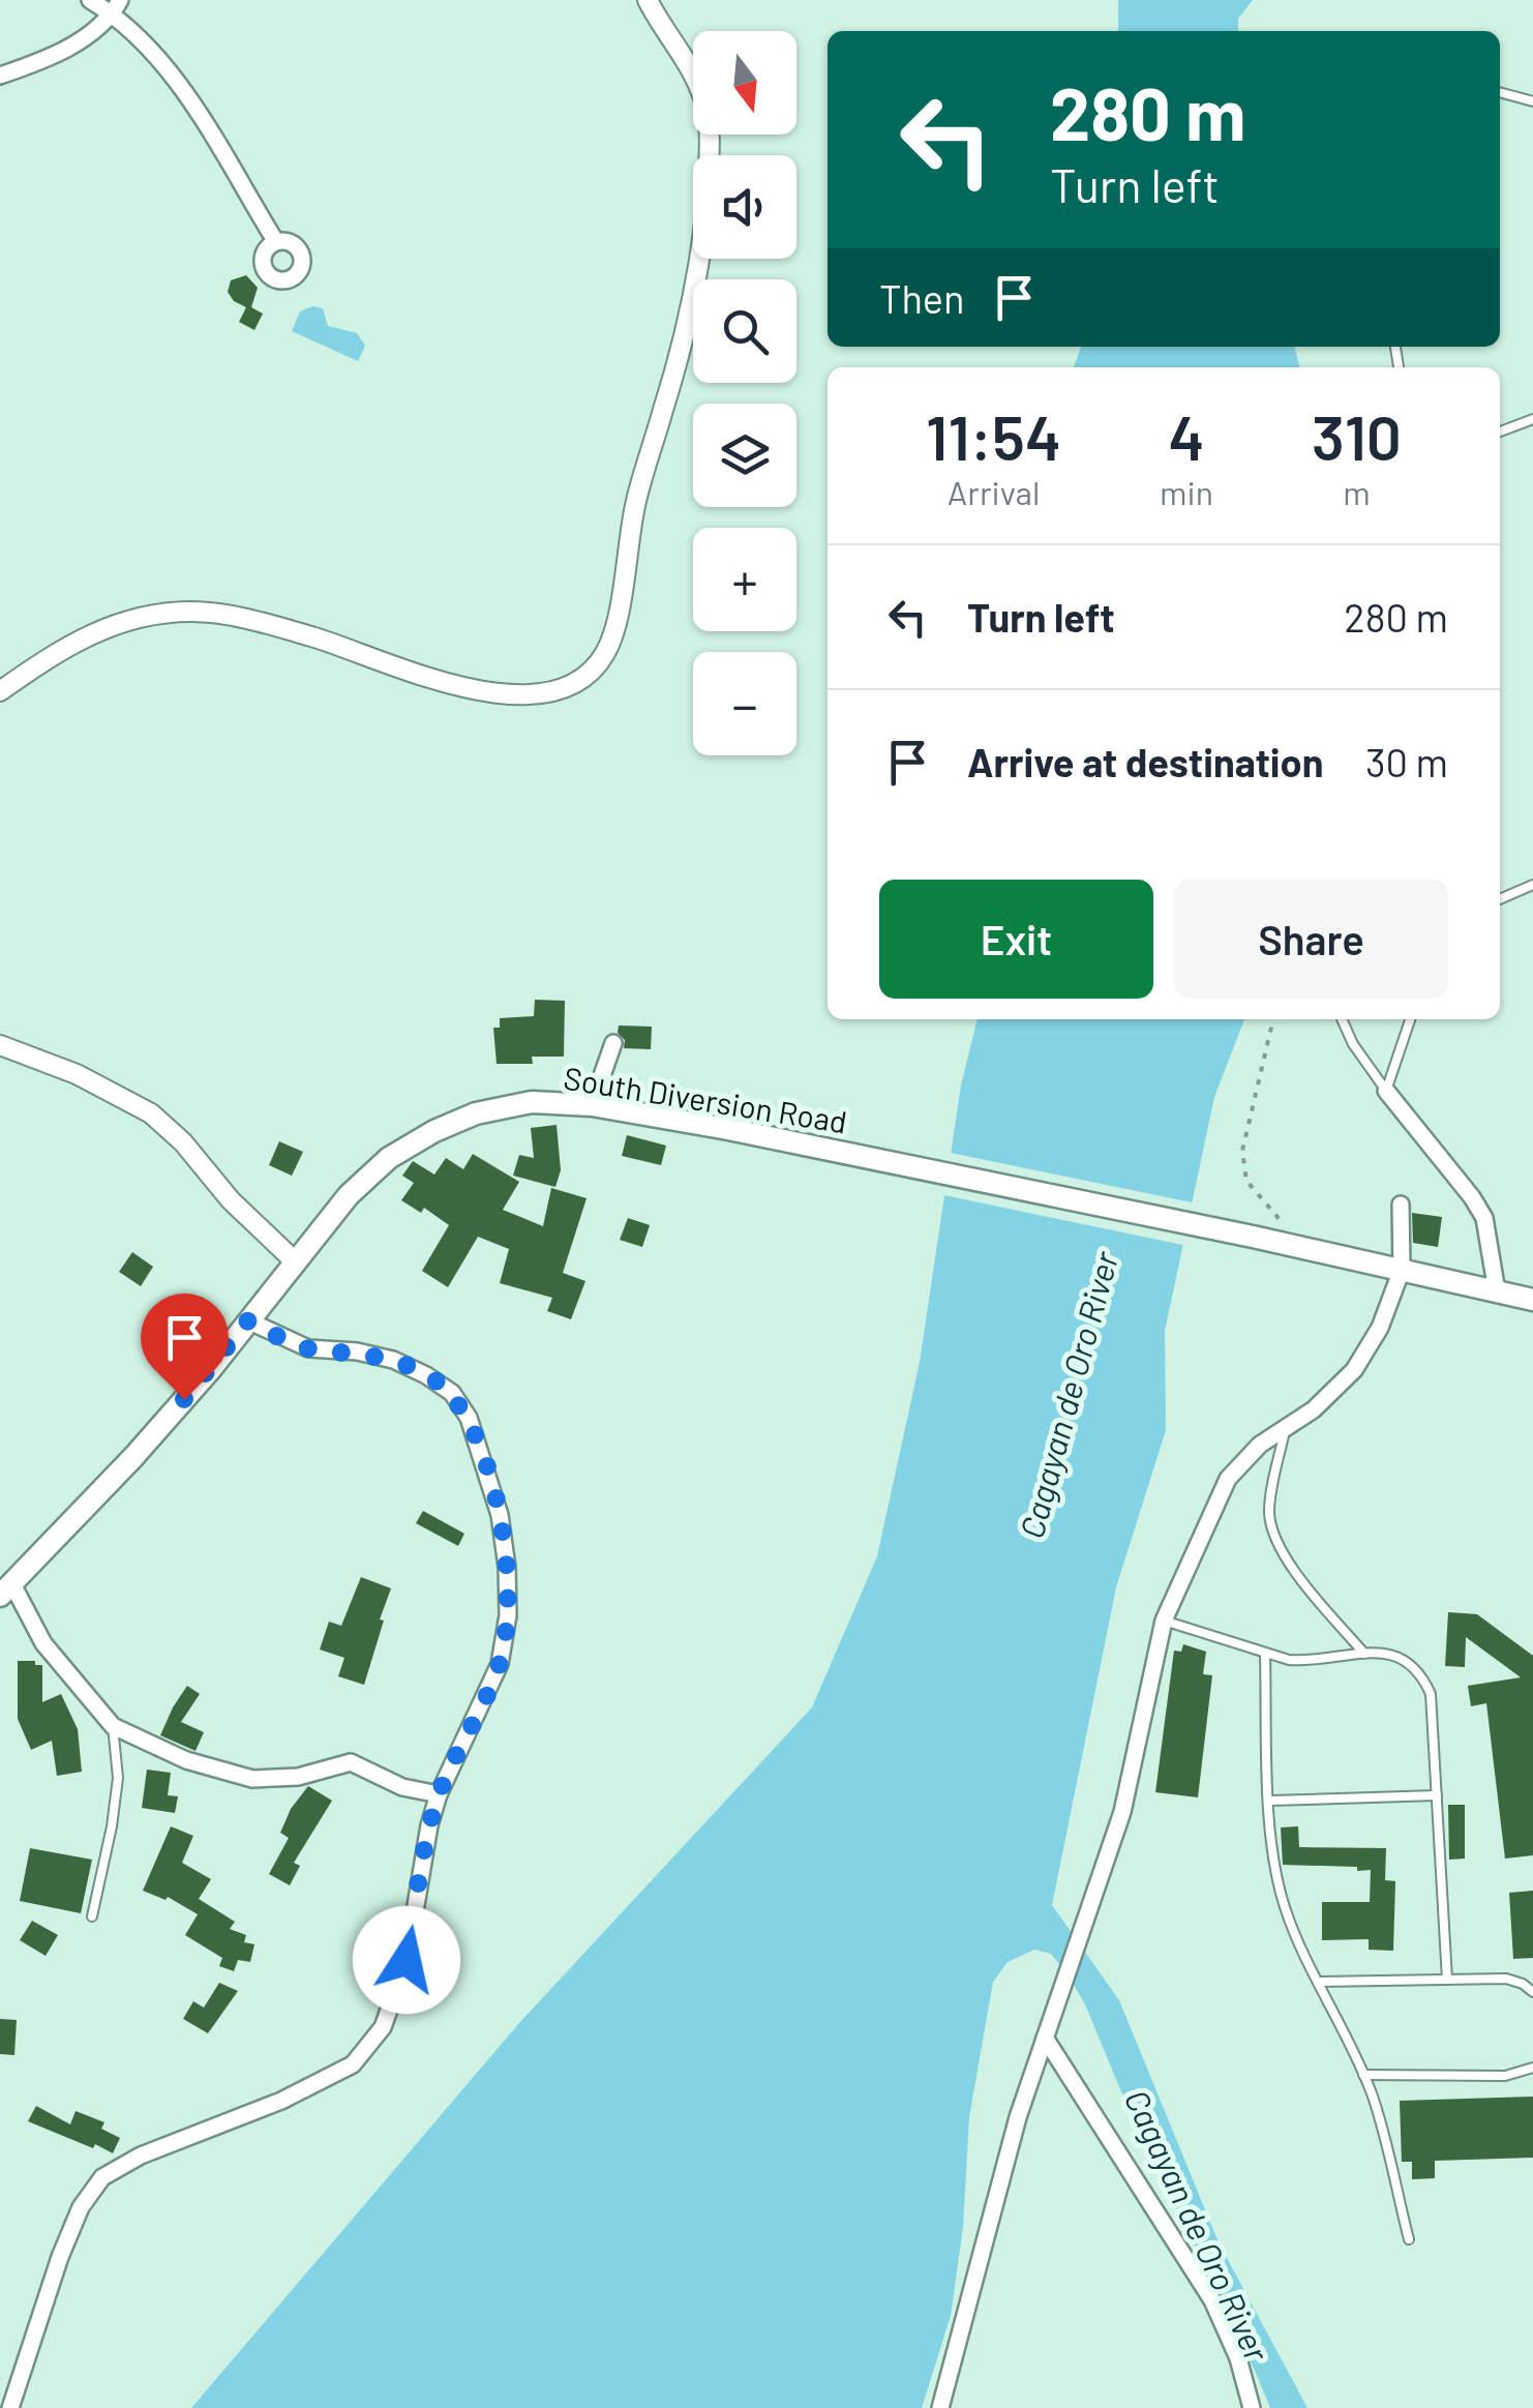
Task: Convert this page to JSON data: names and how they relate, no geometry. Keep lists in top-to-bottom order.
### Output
{
  "streets": {
    "main road": ["South Diversion Road"]
  },
  "water": ["Cagayan de Oro River"],
  "north": "bottom",
  "page": {
    "map_buttons": ["+", "−"],
    "turn": ["280 m", "Turn left"],
    "then": "Then",
    "eta": [
      "11:54",
      "Arrival",
      "4",
      "min",
      "310",
      "m"
    ],
    "list": [
      {
        "name": "Turn left",
        "value": "280 m"
      },
      {
        "name": "Arrive at destination",
        "value": "30 m"
      }
    ],
    "buttons": ["Exit", "Share"]
  }
}
